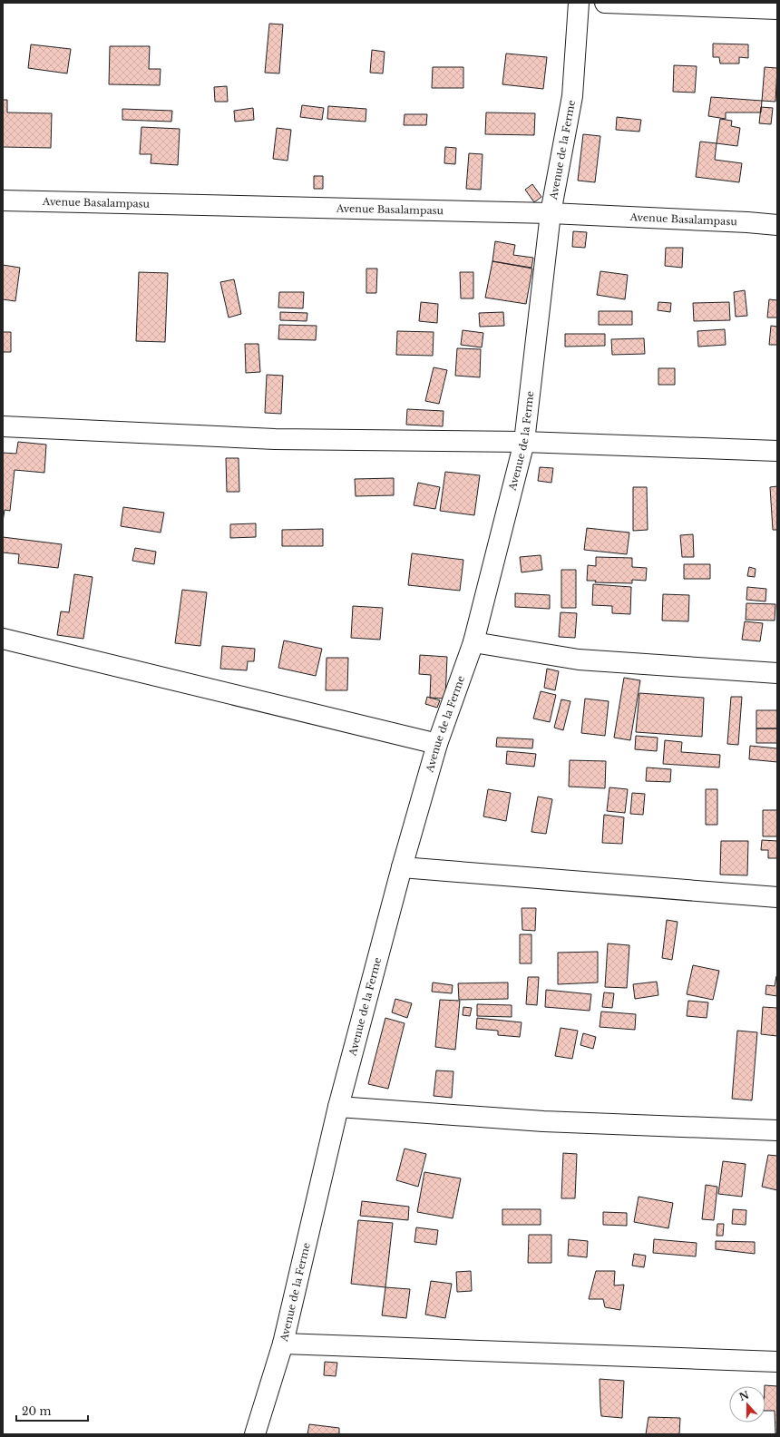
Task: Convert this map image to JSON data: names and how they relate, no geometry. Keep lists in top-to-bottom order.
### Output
{
  "streets": {
    "street": ["Avenue de la Ferme", "Avenue Basalampasu"]
  },
  "crossings": [
    ["Avenue de la Ferme", "Avenue Basalampasu"]
  ],
  "scale_bar": "20 m",
  "north": "top"
}
